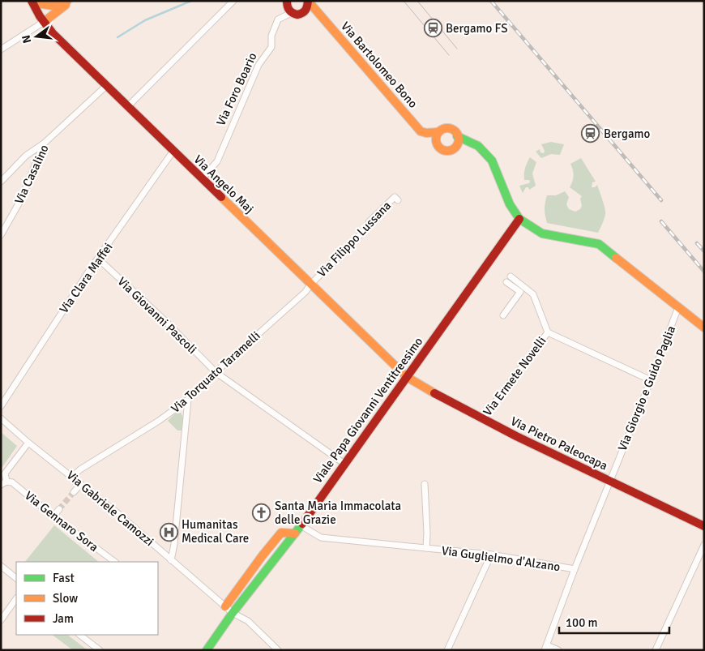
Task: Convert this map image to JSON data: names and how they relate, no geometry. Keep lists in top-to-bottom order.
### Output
{
  "streets": {
    "main road": [
      "Via Bartolomeo Bono",
      "Via Foro Boario",
      "Via Angelo Maj",
      "Viale Papa Giovanni Ventitreesimo",
      "Via Pietro Paleocapa"
    ],
    "street": [
      "Via Casalino",
      "Via Filippo Lussana",
      "Via Clara Maffei",
      "Via Giovanni Pascoli",
      "Via Torquato Taramelli",
      "Via Ermete Novelli",
      "Via Giorgio e Guido Paglia",
      "Via Gabriele Camozzi",
      "Via Gennaro Sora",
      "Via Guglielmo d'Alzano"
    ]
  },
  "crossings": [
    ["Via Bartolomeo Bono", "Via Foro Boario"],
    ["Via Foro Boario", "Via Angelo Maj"],
    ["Via Casalino", "Via Angelo Maj"],
    ["Via Angelo Maj", "Via Filippo Lussana"],
    ["Via Angelo Maj", "Via Clara Maffei"],
    ["Via Angelo Maj", "Via Torquato Taramelli"],
    ["Via Angelo Maj", "Viale Papa Giovanni Ventitreesimo"],
    ["Via Angelo Maj", "Via Pietro Paleocapa"],
    ["Via Filippo Lussana", "Via Torquato Taramelli"],
    ["Via Clara Maffei", "Via Giovanni Pascoli"],
    ["Via Giovanni Pascoli", "Via Torquato Taramelli"],
    ["Via Giovanni Pascoli", "Viale Papa Giovanni Ventitreesimo"],
    ["Via Torquato Taramelli", "Via Gabriele Camozzi"],
    ["Via Ermete Novelli", "Via Giorgio e Guido Paglia"],
    ["Via Ermete Novelli", "Via Pietro Paleocapa"],
    ["Via Giorgio e Guido Paglia", "Via Pietro Paleocapa"],
    ["Via Giorgio e Guido Paglia", "Via Guglielmo d'Alzano"],
    ["Viale Papa Giovanni Ventitreesimo", "Via Pietro Paleocapa"],
    ["Viale Papa Giovanni Ventitreesimo", "Via Gabriele Camozzi"],
    ["Viale Papa Giovanni Ventitreesimo", "Via Guglielmo d'Alzano"]
  ],
  "places": {
    "station": ["Bergamo FS", "Bergamo"],
    "church": ["Santa Maria Immacolata delle Grazie"],
    "hospital": ["Humanitas Medical Care"]
  },
  "legend": ["Fast", "Slow", "Jam"],
  "scale_bar": "100 m",
  "north": "left"
}
